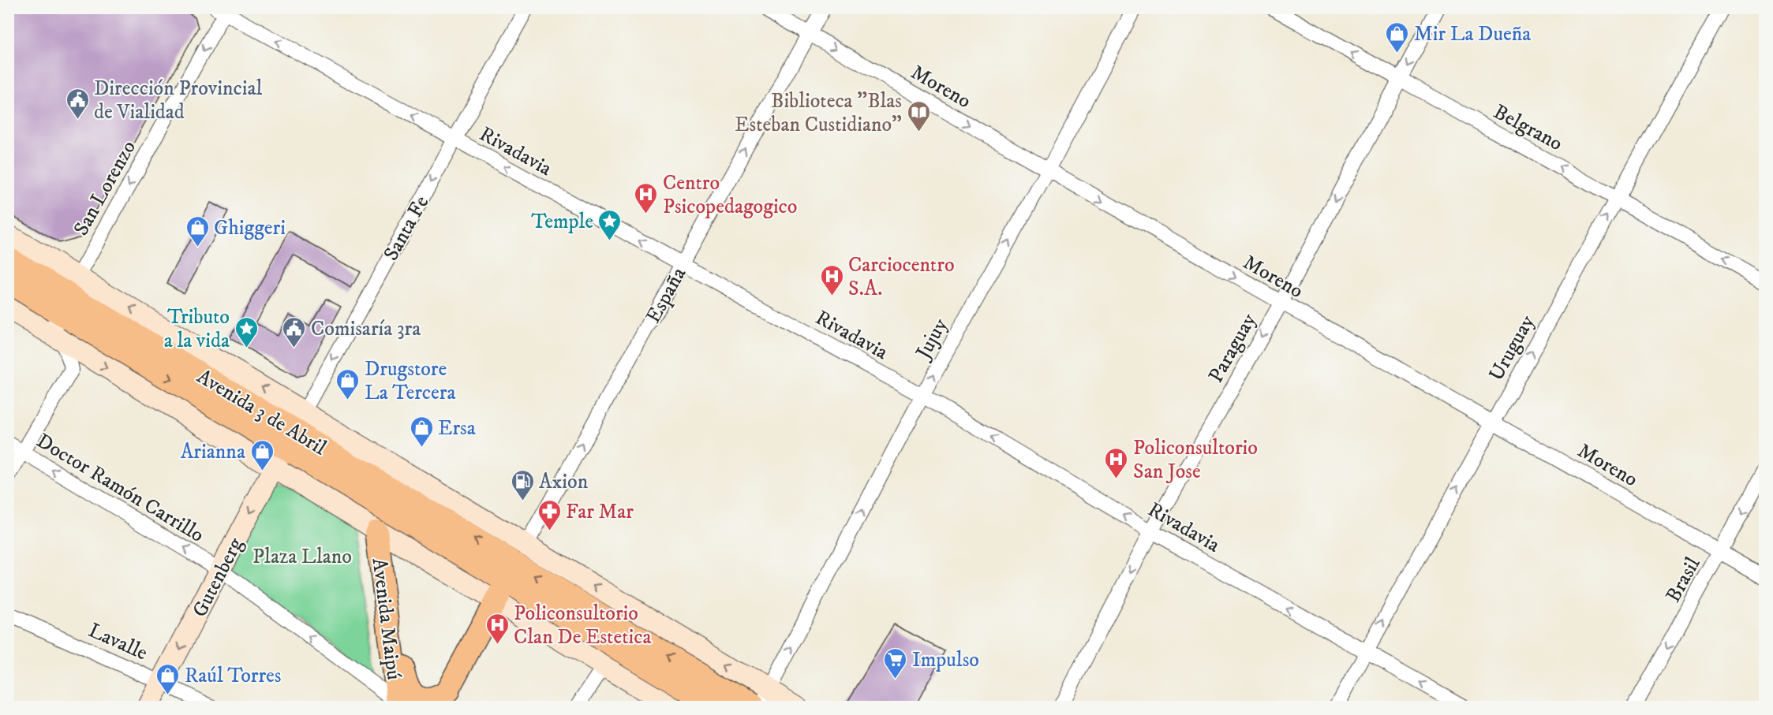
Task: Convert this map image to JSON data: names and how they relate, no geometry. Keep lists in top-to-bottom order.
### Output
{
  "streets": {
    "highway": ["Avenida 3 de Abril"],
    "main road": ["Gutenberg", "Avenida Maipú"],
    "street": [
      "Moreno",
      "Belgrano",
      "Rivadavia",
      "San Lorenzo",
      "Santa Fe",
      "España",
      "Jujuy",
      "Paraguay",
      "Uruguay",
      "Doctor Ramón Carrillo",
      "Brasil",
      "Lavalle"
    ]
  },
  "crossings": [
    ["Moreno", "España"],
    ["Moreno", "Jujuy"],
    ["Moreno", "Paraguay"],
    ["Moreno", "Uruguay"],
    ["Moreno", "Brasil"],
    ["Belgrano", "Paraguay"],
    ["Belgrano", "Uruguay"],
    ["Rivadavia", "San Lorenzo"],
    ["Rivadavia", "Santa Fe"],
    ["Rivadavia", "España"],
    ["Rivadavia", "Jujuy"],
    ["Rivadavia", "Paraguay"],
    ["Rivadavia", "Uruguay"],
    ["San Lorenzo", "Avenida 3 de Abril"],
    ["Santa Fe", "Avenida 3 de Abril"],
    ["Santa Fe", "Gutenberg"],
    ["España", "Avenida 3 de Abril"],
    ["Avenida 3 de Abril", "Gutenberg"],
    ["Doctor Ramón Carrillo", "Gutenberg"],
    ["Doctor Ramón Carrillo", "Avenida Maipú"],
    ["Gutenberg", "Lavalle"]
  ],
  "one_way": [
    "Moreno",
    "Belgrano",
    "Rivadavia",
    "San Lorenzo",
    "Santa Fe",
    "España",
    "Jujuy",
    "Paraguay",
    "Uruguay",
    "Doctor Ramón Carrillo",
    "Gutenberg",
    "Brasil"
  ],
  "parks": ["Plaza Llano"],
  "places": {
    "shop": [
      "Mir La Dueña",
      "Ghiggeri",
      "Drugstore La Tercera",
      "Ersa",
      "Arianna",
      "Raúl Torres"
    ],
    "public building": ["Dirección Provincial de Vialidad", "Comisaría 3ra"],
    "library": ["Biblioteca \"Blas Esteban Custidiano\""],
    "hospital": [
      "Centro Psicopedagogico",
      "Carciocentro S.A.",
      "Policonsultorio San Jose",
      "Policonsultorio Clan De Estetica"
    ],
    "place": ["Temple", "Tributo a la vida"],
    "fuel station": ["Axion"],
    "pharmacy": ["Far Mar"],
    "supermarket": ["Impulso"]
  }
}
